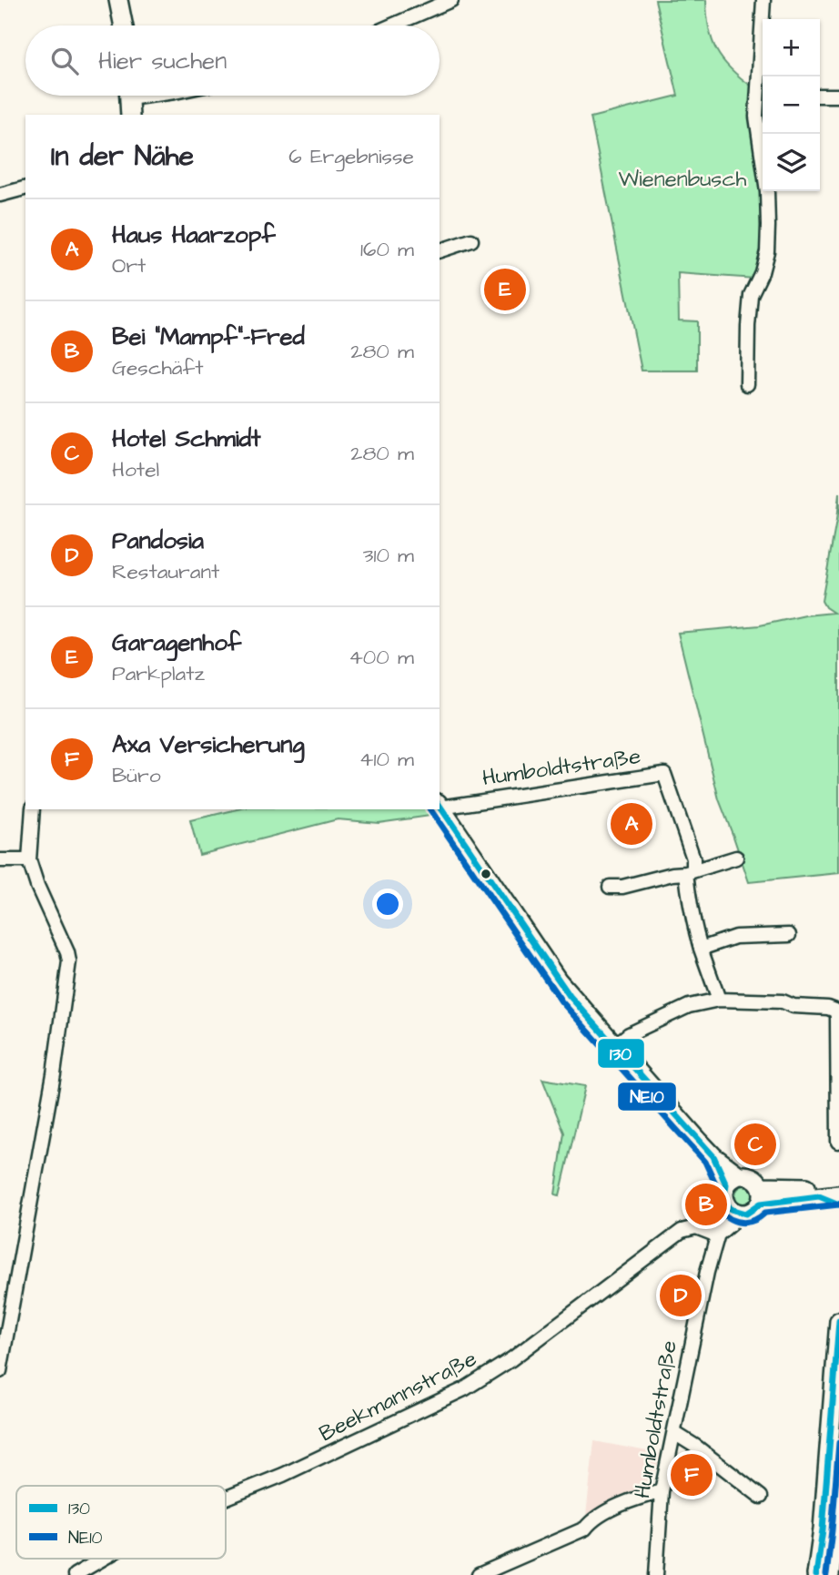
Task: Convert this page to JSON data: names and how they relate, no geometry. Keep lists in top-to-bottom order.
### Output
{
  "streets": {
    "street": ["Humboldtstraße", "Beekmannstraße"]
  },
  "crossings": [
    ["Humboldtstraße", "Beekmannstraße"]
  ],
  "parks": ["Wienenbusch"],
  "lines": ["transit line 130", "transit line NE10"],
  "legend": ["130", "NE10"],
  "page": {
    "map_buttons": ["+", "−"],
    "search": "Hier suchen",
    "heading": ["In der Nähe", "6 Ergebnisse"],
    "list": [
      {
        "mark": "A",
        "name": "Haus Haarzopf",
        "note": "Ort",
        "value": "160 m"
      },
      {
        "mark": "B",
        "name": "Bei \"Mampf\"-Fred",
        "note": "Geschäft",
        "value": "280 m"
      },
      {
        "mark": "C",
        "name": "Hotel Schmidt",
        "note": "Hotel",
        "value": "280 m"
      },
      {
        "mark": "D",
        "name": "Pandosia",
        "note": "Restaurant",
        "value": "310 m"
      },
      {
        "mark": "E",
        "name": "Garagenhof",
        "note": "Parkplatz",
        "value": "400 m"
      },
      {
        "mark": "F",
        "name": "Axa Versicherung",
        "note": "Büro",
        "value": "410 m"
      }
    ],
    "pins": [
      "E",
      "A",
      "C",
      "B",
      "D",
      "F"
    ]
  }
}
